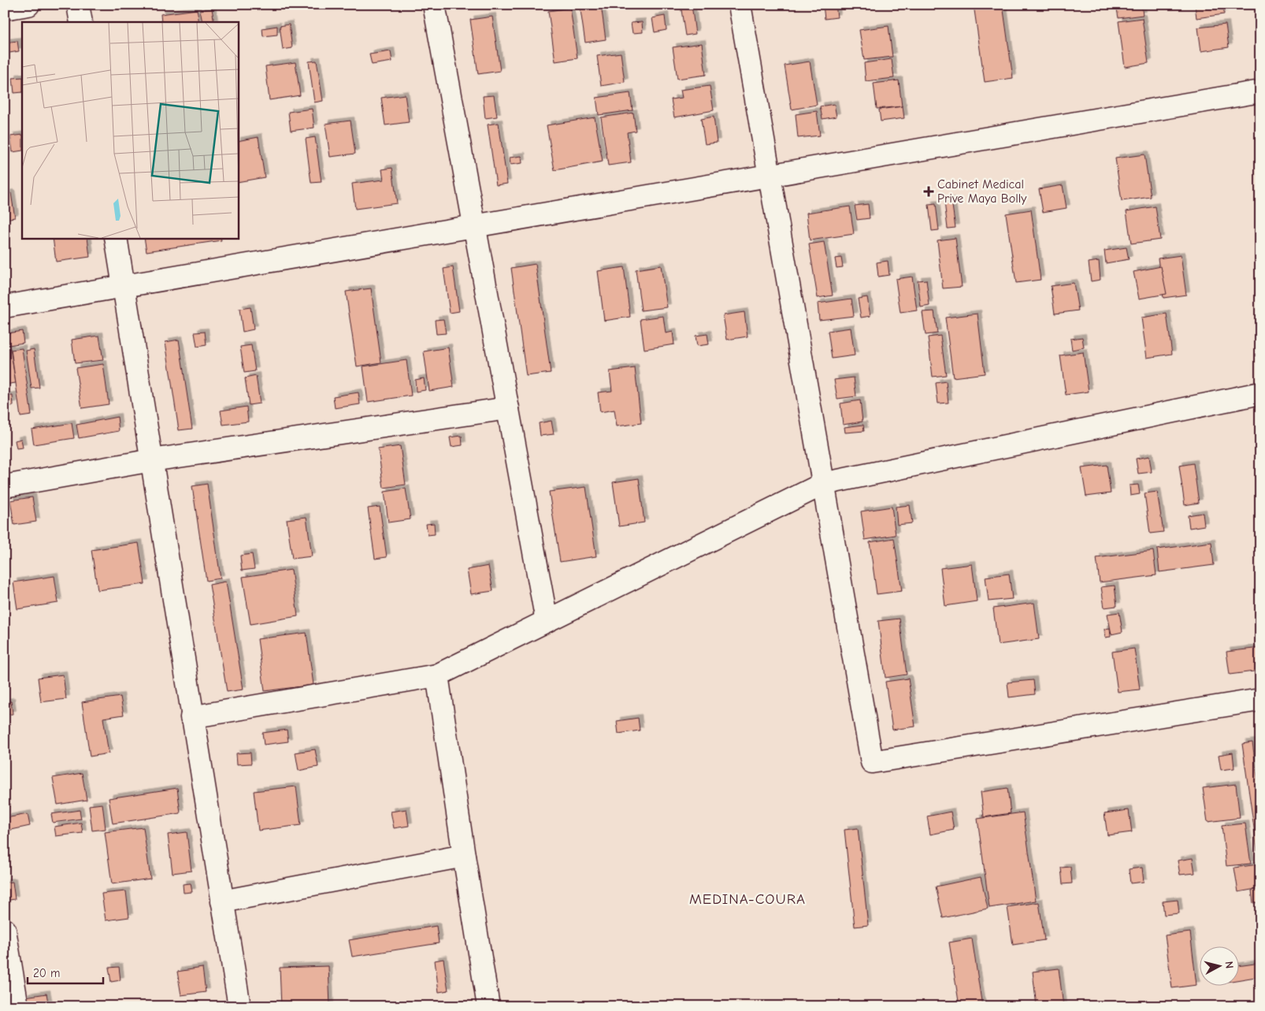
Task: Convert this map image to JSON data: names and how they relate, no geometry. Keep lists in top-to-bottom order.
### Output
{
  "districts": ["MEDINA-COURA"],
  "places": {
    "health": ["Cabinet Medical Prive Maya Bolly"]
  },
  "scale_bar": "20 m",
  "north": "right"
}
